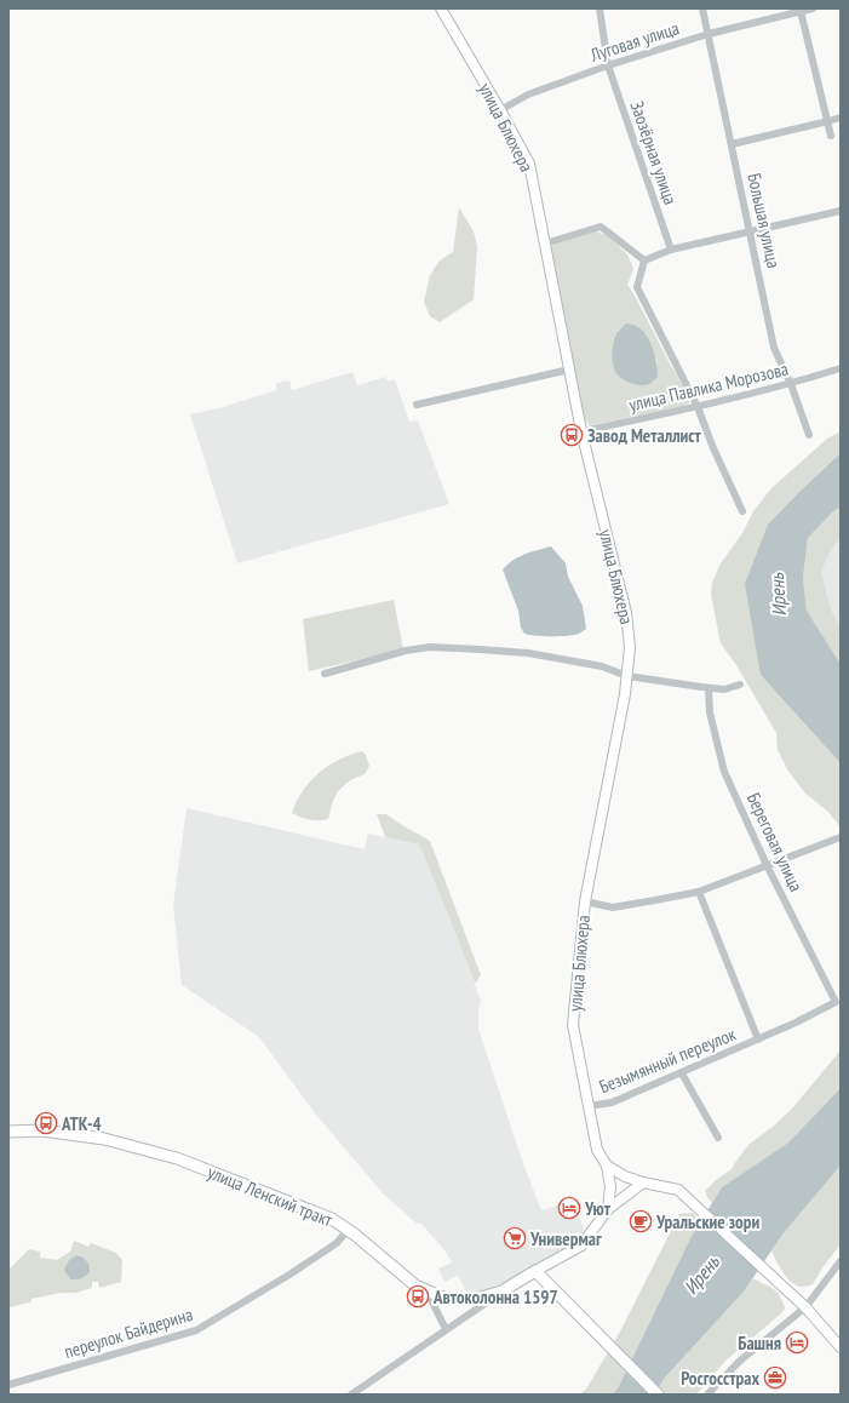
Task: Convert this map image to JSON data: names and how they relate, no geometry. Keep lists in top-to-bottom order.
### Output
{
  "streets": {
    "main road": ["улица Ленский тракт"],
    "street": [
      "Луговая улица",
      "улица Блюхера",
      "Заозёрная улица",
      "Большая улица",
      "улица Павлика Морозова",
      "Береговая улица",
      "Безымянный переулок",
      "переулок Байдерина"
    ]
  },
  "crossings": [
    ["Луговая улица", "улица Блюхера"],
    ["Луговая улица", "Заозёрная улица"],
    ["Луговая улица", "Большая улица"],
    ["улица Блюхера", "улица Павлика Морозова"],
    ["улица Блюхера", "Безымянный переулок"],
    ["Большая улица", "улица Павлика Морозова"],
    ["Береговая улица", "Безымянный переулок"],
    ["улица Ленский тракт", "переулок Байдерина"]
  ],
  "water": ["Ирень"],
  "places": {
    "bus stop": ["Завод Металлист", "АТК-4", "Автоколонна 1597"],
    "hotel": ["Уют", "Башня"],
    "cafe": ["Уральские зори"],
    "supermarket": ["Универмаг"],
    "office": ["Росгосстрах"]
  }
}
